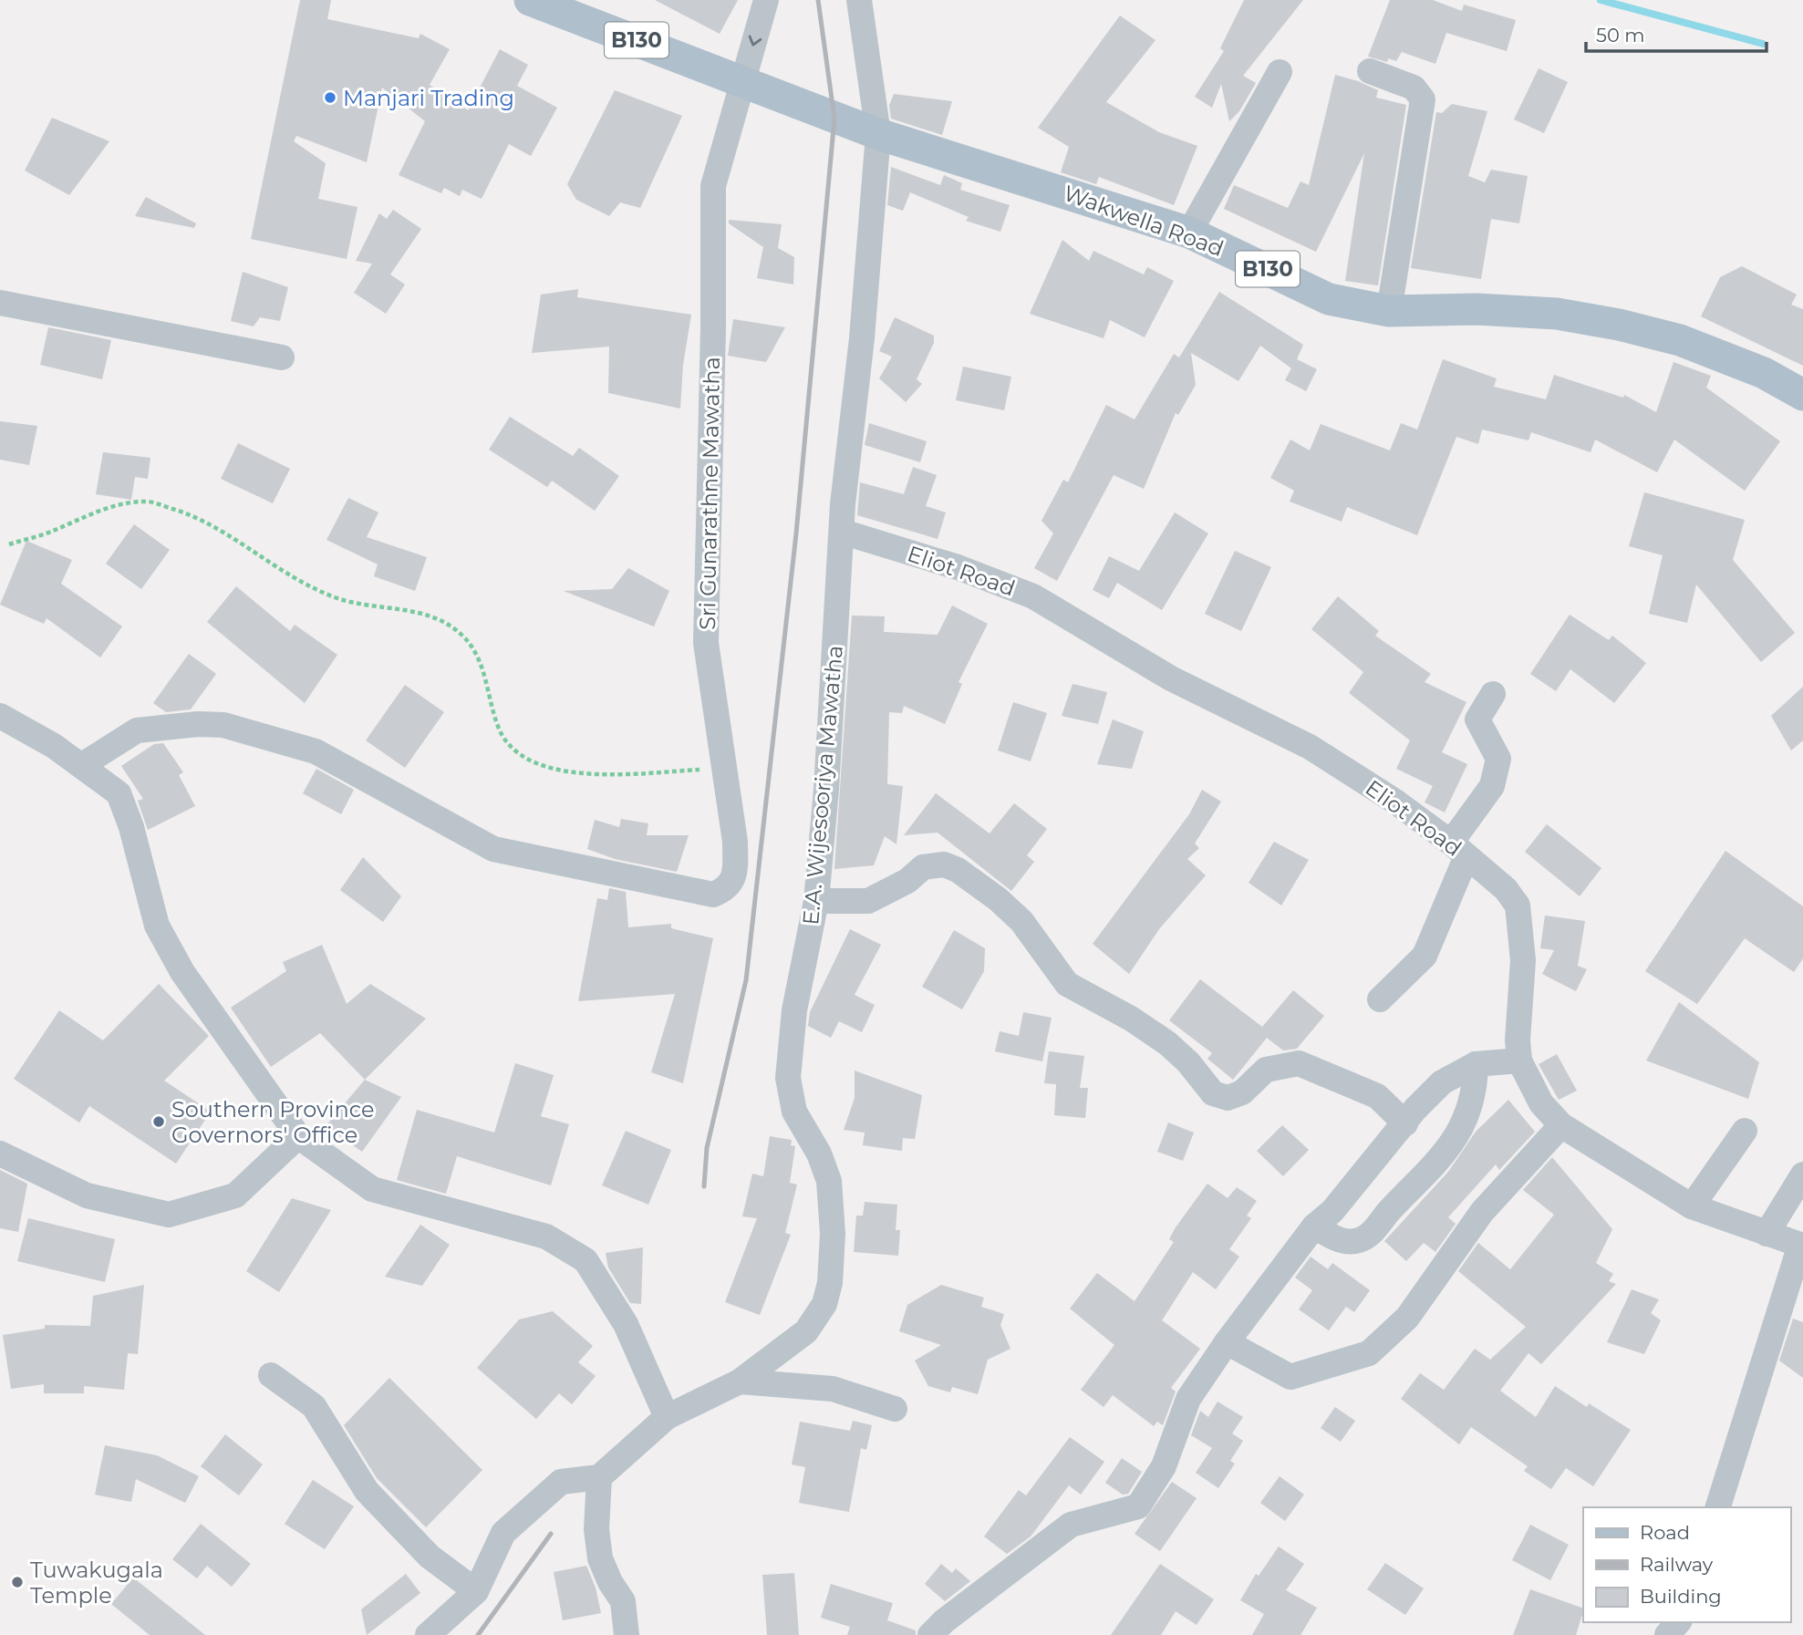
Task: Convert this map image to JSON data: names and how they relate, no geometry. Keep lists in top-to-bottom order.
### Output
{
  "streets": {
    "main road": ["B130", "Wakwella Road"],
    "street": ["Sri Gunarathne Mawatha", "Eliot Road", "E.A. Wijesooriya Mawatha"]
  },
  "crossings": [
    ["Wakwella Road", "Sri Gunarathne Mawatha"],
    ["Wakwella Road", "E.A. Wijesooriya Mawatha"],
    ["Eliot Road", "E.A. Wijesooriya Mawatha"]
  ],
  "places": ["Manjari Trading", "Southern Province Governors' Office", "Tuwakugala Temple"],
  "legend": ["Road", "Railway", "Building"],
  "scale_bar": "50 m"
}
